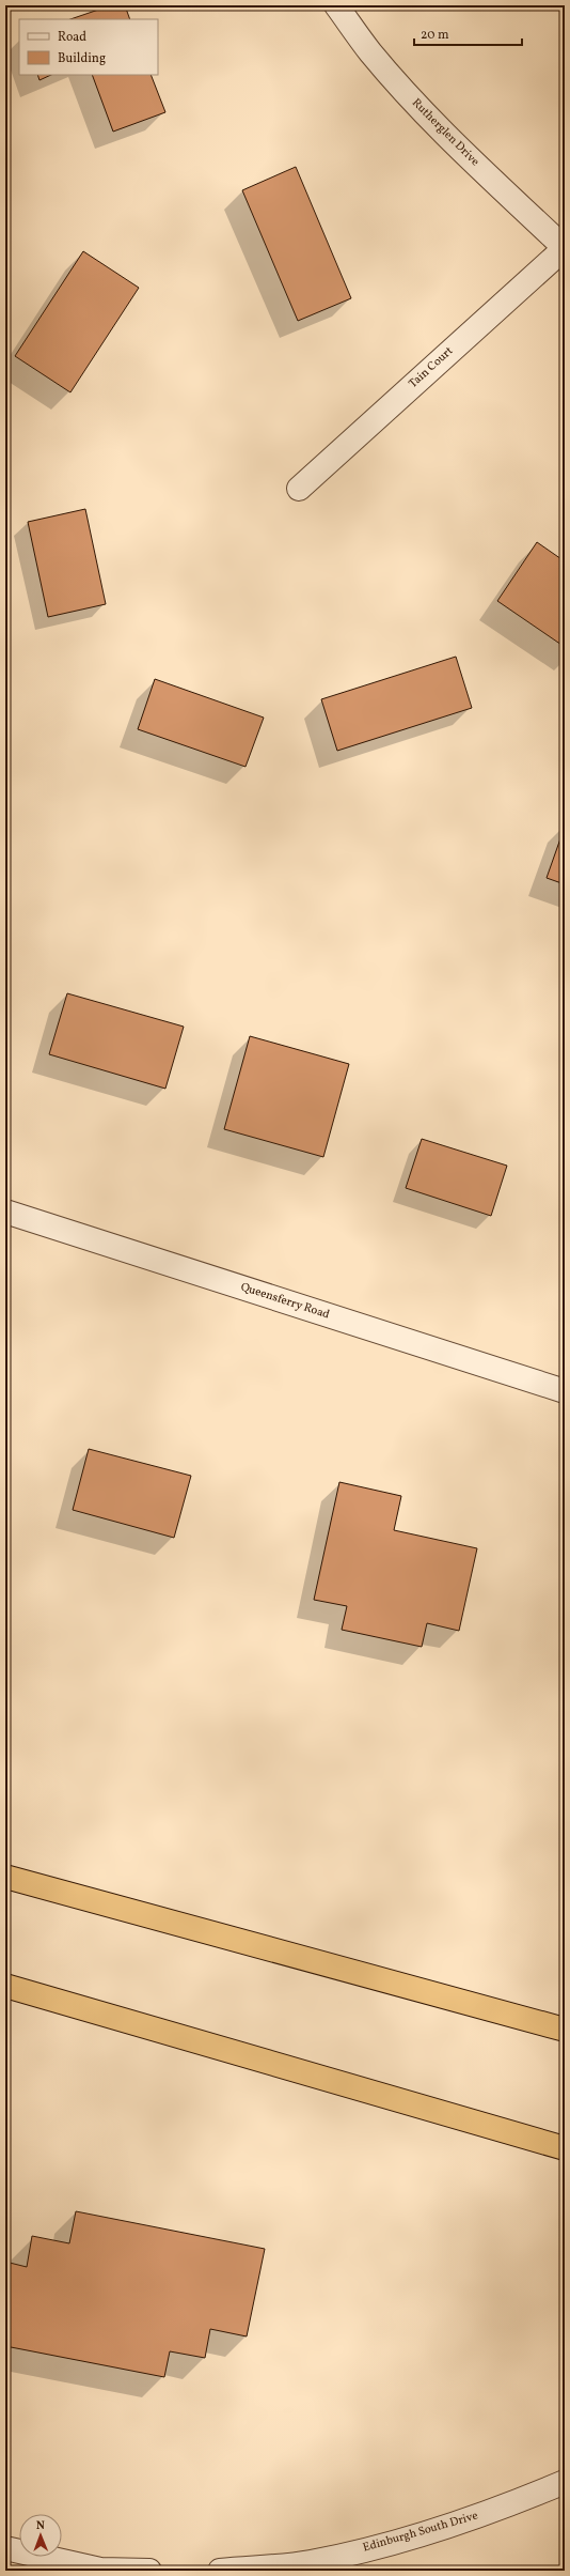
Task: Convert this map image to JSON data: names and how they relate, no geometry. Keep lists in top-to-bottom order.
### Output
{
  "streets": {
    "street": [
      "Rutherglen Drive",
      "Tain Court",
      "Queensferry Road",
      "Edinburgh South Drive"
    ]
  },
  "crossings": [
    ["Rutherglen Drive", "Tain Court"]
  ],
  "legend": ["Road", "Building"],
  "scale_bar": "20 m",
  "north": "top"
}
